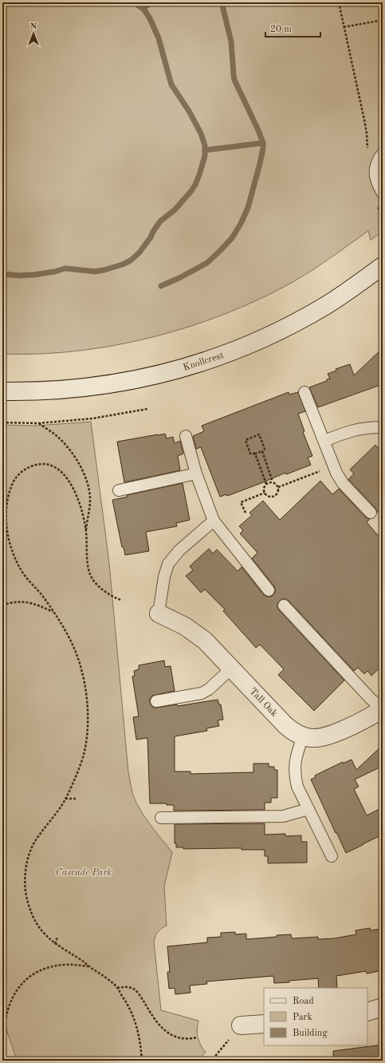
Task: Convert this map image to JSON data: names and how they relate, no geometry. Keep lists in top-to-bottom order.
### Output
{
  "streets": {
    "street": ["Knollcrest", "Tall Oak"]
  },
  "parks": ["Cascade Park"],
  "legend": ["Road", "Park", "Building"],
  "scale_bar": "20 m",
  "north": "top"
}
